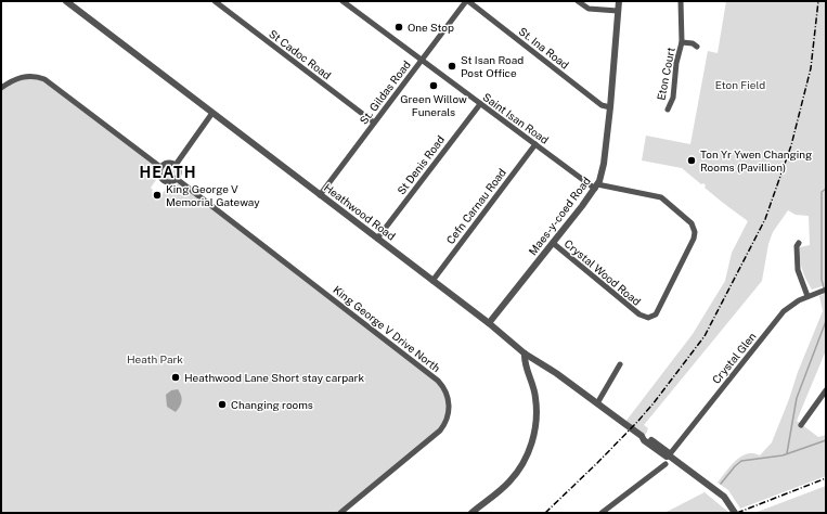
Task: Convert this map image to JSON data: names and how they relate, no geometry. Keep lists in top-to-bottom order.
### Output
{
  "streets": {
    "street": [
      "St. Ina Road",
      "St Cadoc Road",
      "Eton Court",
      "St. Gildas Road",
      "Saint Isan Road",
      "St Denis Road",
      "Cefn Carnau Road",
      "Heathwood Road",
      "Maes-y-coed Road",
      "Crystal Wood Road",
      "King George V Drive North",
      "Crystal Glen"
    ]
  },
  "crossings": [
    ["St. Ina Road", "St. Gildas Road"],
    ["St. Ina Road", "Maes-y-coed Road"],
    ["St Cadoc Road", "St. Gildas Road"],
    ["St. Gildas Road", "Saint Isan Road"],
    ["St. Gildas Road", "Heathwood Road"],
    ["Saint Isan Road", "St Denis Road"],
    ["Saint Isan Road", "Cefn Carnau Road"],
    ["Saint Isan Road", "Maes-y-coed Road"],
    ["Saint Isan Road", "Crystal Wood Road"],
    ["St Denis Road", "Heathwood Road"],
    ["Cefn Carnau Road", "Heathwood Road"],
    ["Heathwood Road", "Maes-y-coed Road"],
    ["Heathwood Road", "Crystal Glen"],
    ["Maes-y-coed Road", "Crystal Wood Road"]
  ],
  "districts": ["HEATH"],
  "parks": ["Eton Field", "Heath Park"],
  "places": [
    "One Stop",
    "St Isan Road Post Office",
    "Green Willow Funerals",
    "Ton Yr Ywen Changing Rooms (Pavillion)",
    "King George V Memorial Gateway",
    "Heathwood Lane Short stay carpark",
    "Changing rooms"
  ]
}
